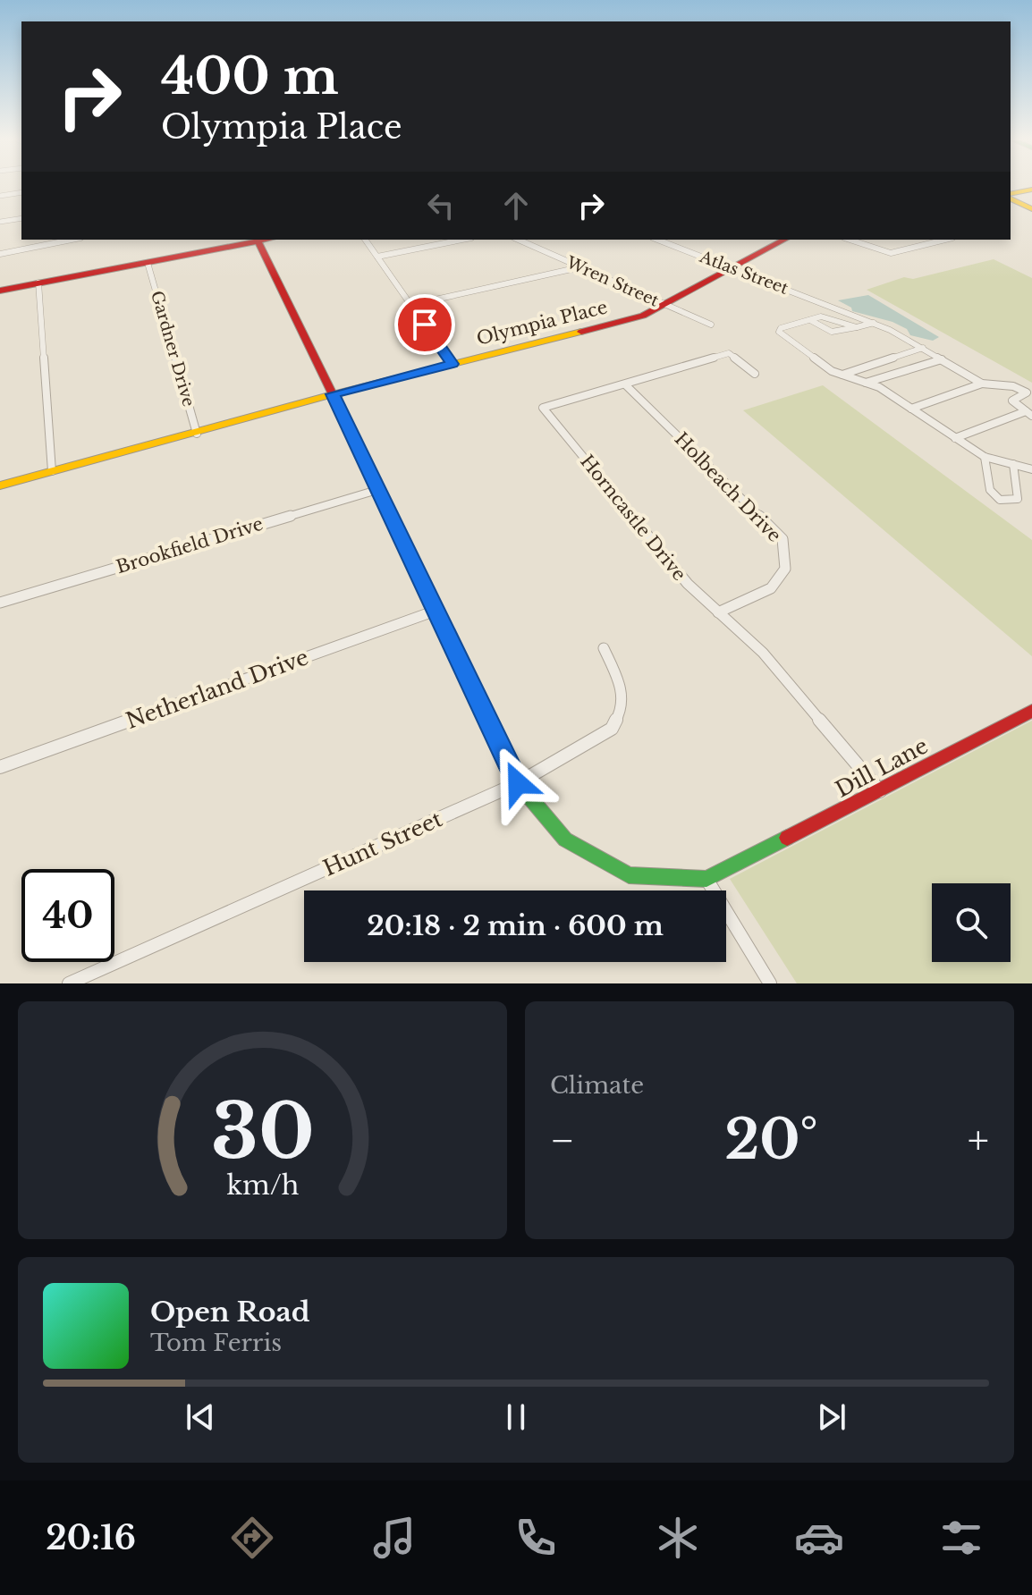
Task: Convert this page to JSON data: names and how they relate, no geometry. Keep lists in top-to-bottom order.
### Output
{
  "streets": {
    "street": [
      "Atlas Street",
      "Wren Street",
      "Olympia Place",
      "Gardner Drive",
      "Holbeach Drive",
      "Horncastle Drive",
      "Brookfield Drive",
      "Netherland Drive",
      "Dill Lane",
      "Hunt Street"
    ]
  },
  "crossings": [
    ["Atlas Street", "Olympia Place"],
    ["Wren Street", "Olympia Place"],
    ["Olympia Place", "Gardner Drive"],
    ["Holbeach Drive", "Horncastle Drive"],
    ["Horncastle Drive", "Dill Lane"]
  ],
  "page": {
    "turn": ["400 m", "Olympia Place"],
    "limit": "40",
    "trip": "20:18 · 2 min · 600 m",
    "tile": "Climate",
    "heat": ["−", "20°", "+"],
    "song": ["Open Road", "Tom Ferris"],
    "tabs": "20:16",
    "gauge": ["30", "km/h"]
  }
}
